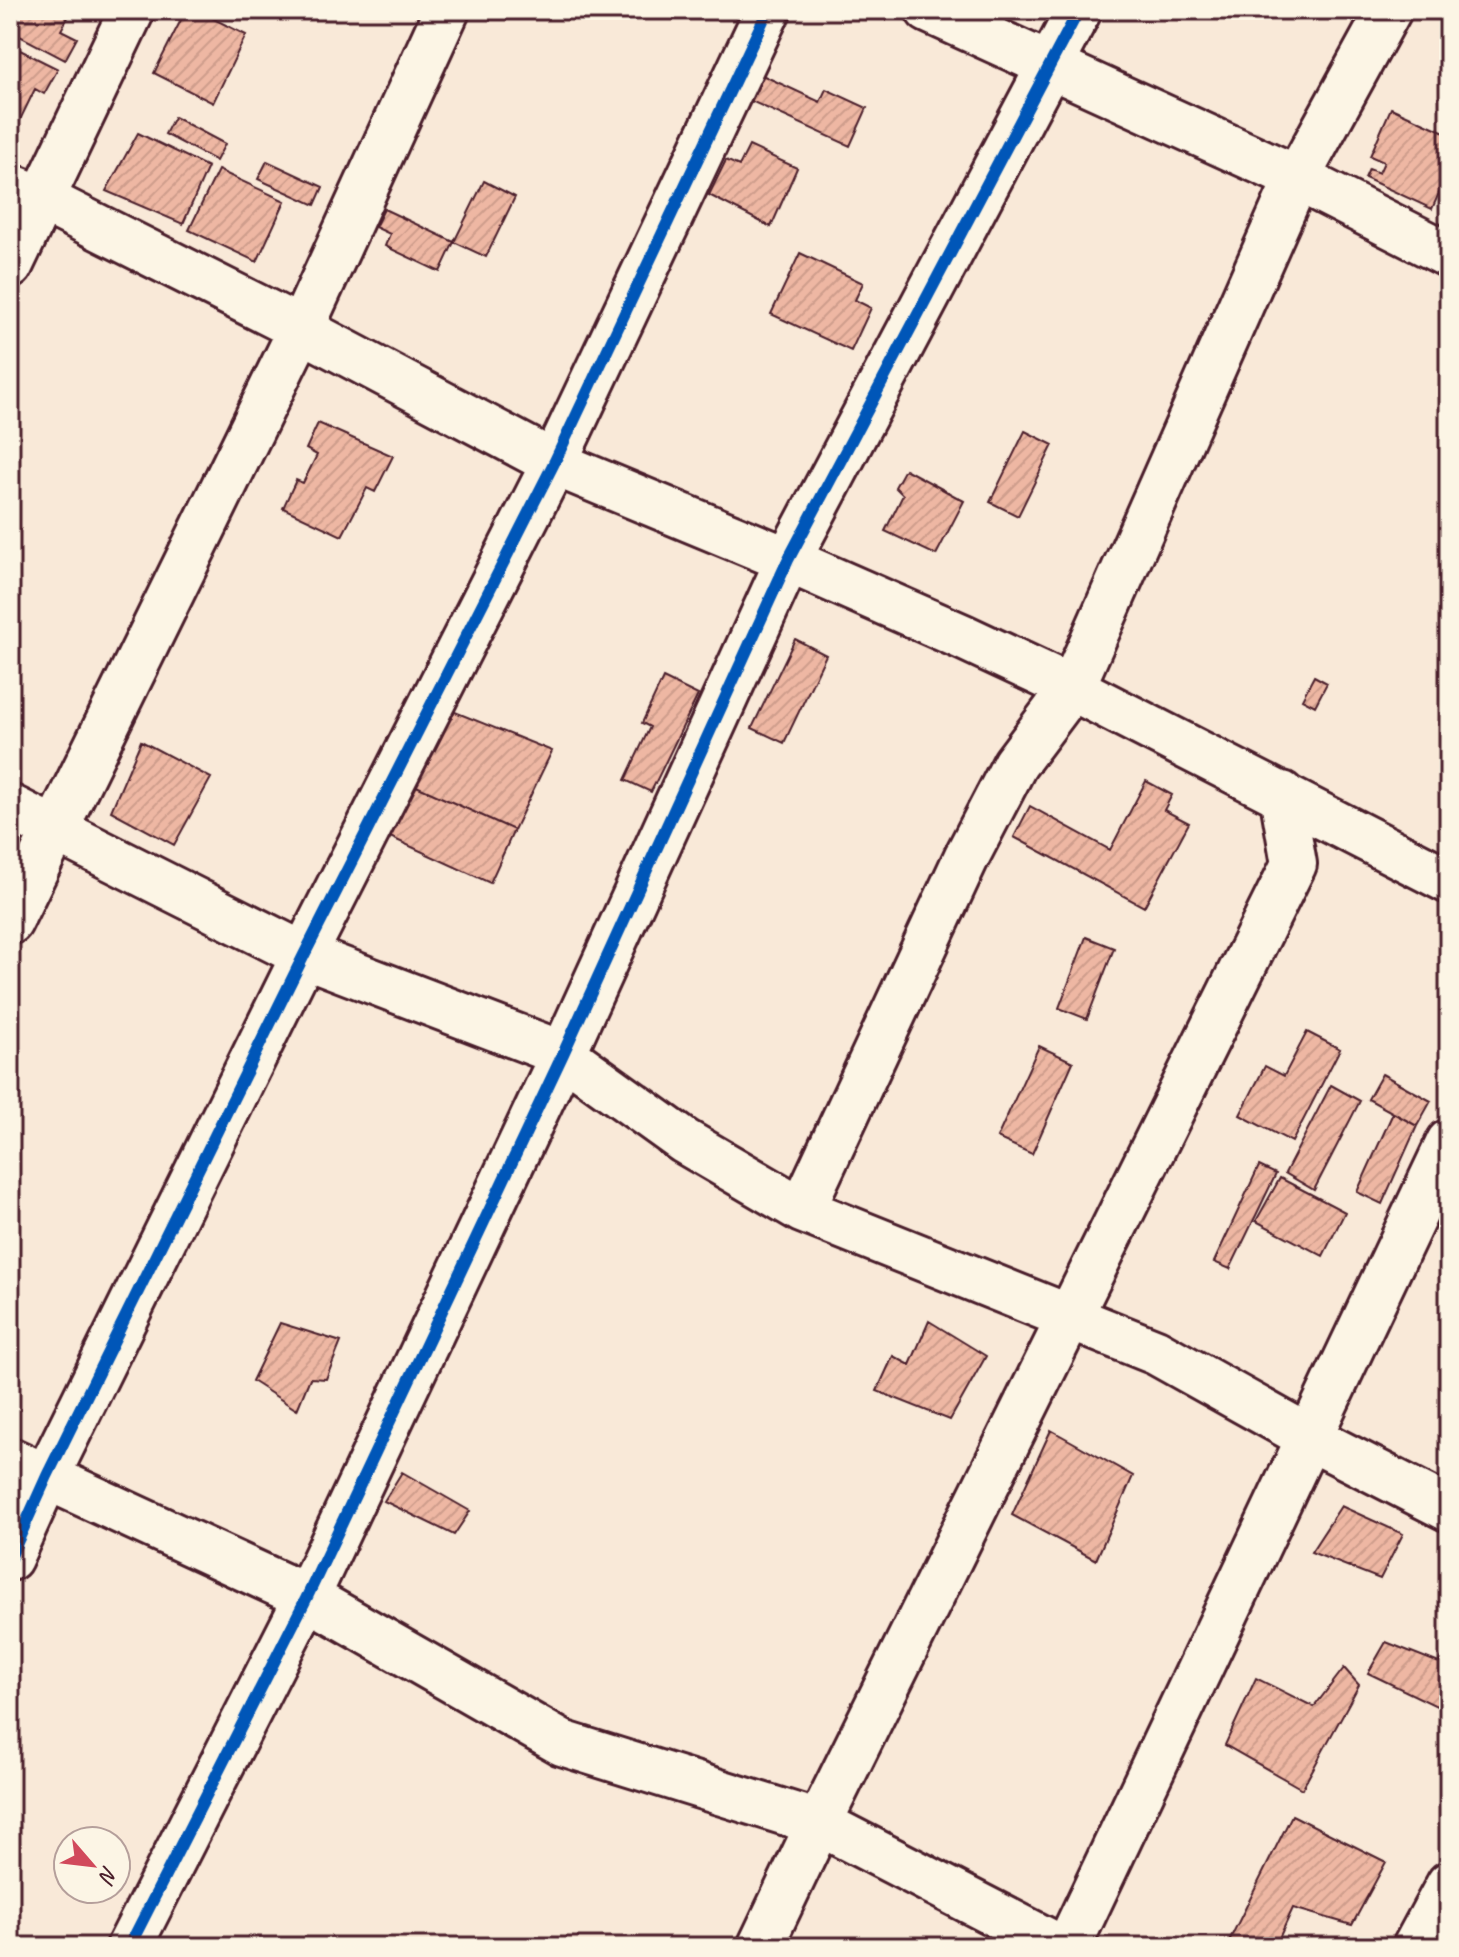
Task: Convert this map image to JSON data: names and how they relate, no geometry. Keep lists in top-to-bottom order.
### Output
{
  "north": "bottom right"
}
